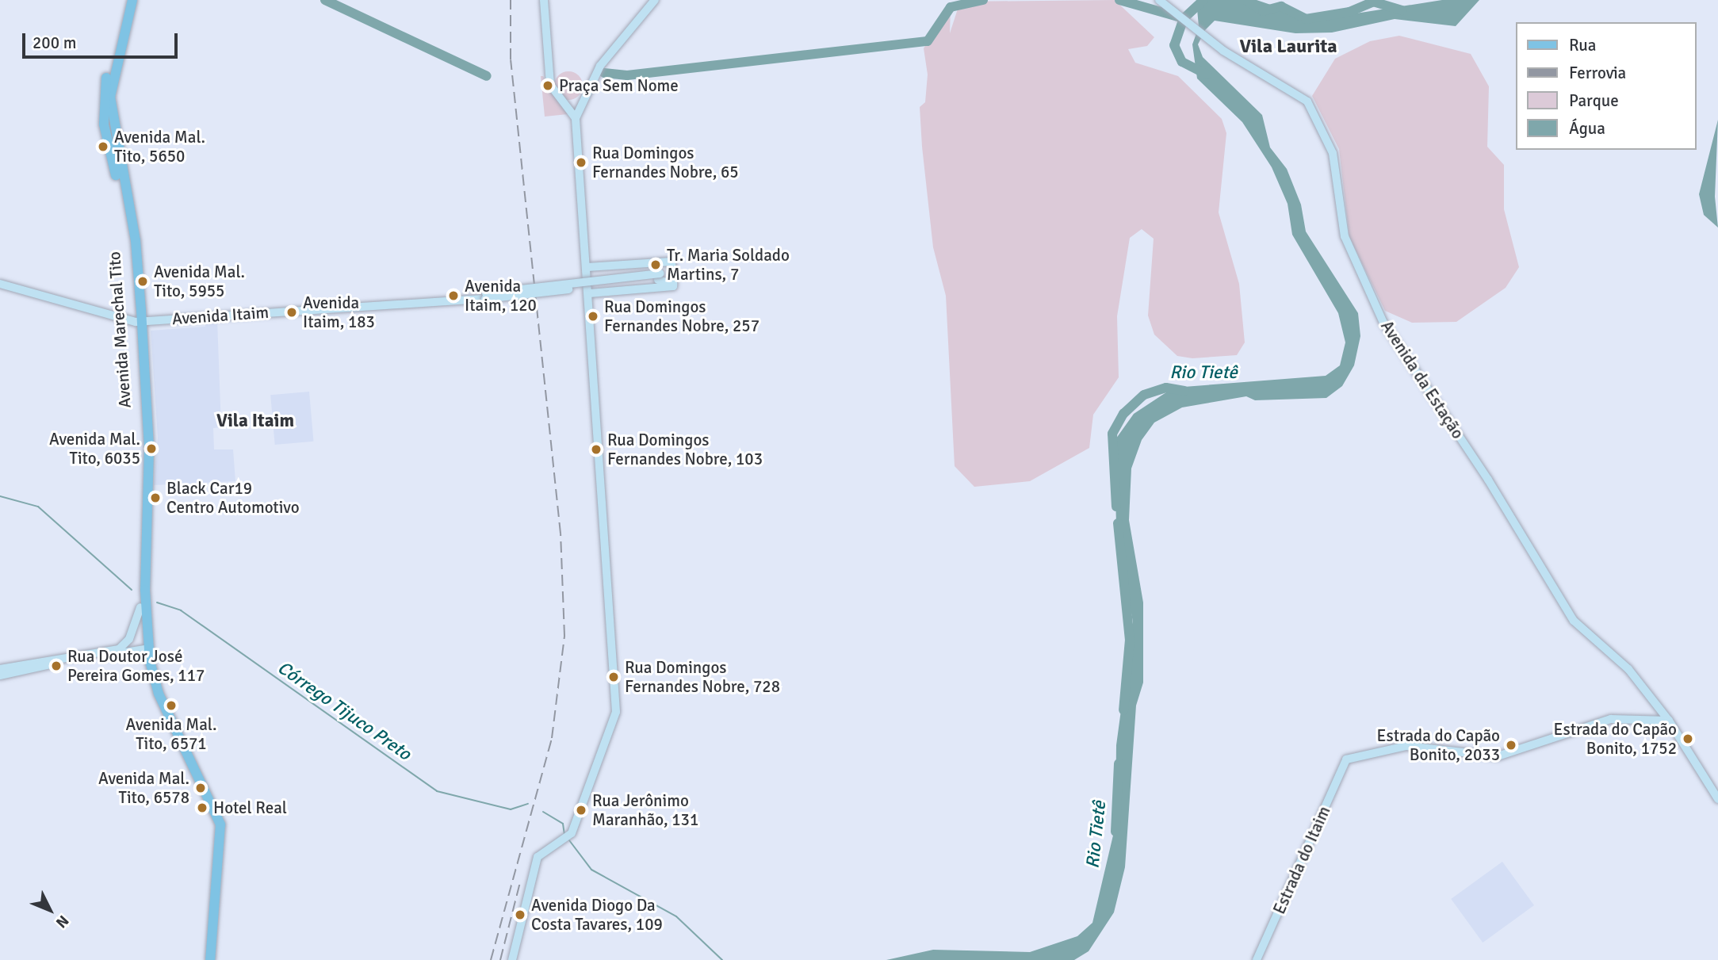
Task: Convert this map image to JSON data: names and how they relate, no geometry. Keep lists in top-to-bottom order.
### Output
{
  "streets": {
    "main road": ["Avenida Marechal Tito"],
    "street": ["Avenida Itaim", "Avenida da Estação", "Estrada do Itaim"]
  },
  "crossings": [
    ["Avenida Itaim", "Avenida Marechal Tito"],
    ["Avenida da Estação", "Estrada do Itaim"]
  ],
  "districts": ["Vila Laurita", "Vila Itaim"],
  "water": ["Rio Tietê", "Córrego Tijuco Preto"],
  "places": [
    "Praça Sem Nome",
    "Avenida Mal. Tito, 5650",
    "Rua Domingos Fernandes Nobre, 65",
    "Tr. Maria Soldado Martins, 7",
    "Avenida Mal. Tito, 5955",
    "Avenida Itaim, 120",
    "Avenida Itaim, 183",
    "Rua Domingos Fernandes Nobre, 257",
    "Avenida Mal. Tito, 6035",
    "Rua Domingos Fernandes Nobre, 103",
    "Black Car19 Centro Automotivo",
    "Rua Doutor José Pereira Gomes, 117",
    "Rua Domingos Fernandes Nobre, 728",
    "Avenida Mal. Tito, 6571",
    "Estrada do Capão Bonito, 1752",
    "Estrada do Capão Bonito, 2033",
    "Avenida Mal. Tito, 6578",
    "Hotel Real",
    "Rua Jerônimo Maranhão, 131",
    "Avenida Diogo Da Costa Tavares, 109"
  ],
  "legend": [
    "Rua",
    "Ferrovia",
    "Parque",
    "Água"
  ],
  "scale_bar": "200 m",
  "north": "bottom right"
}
